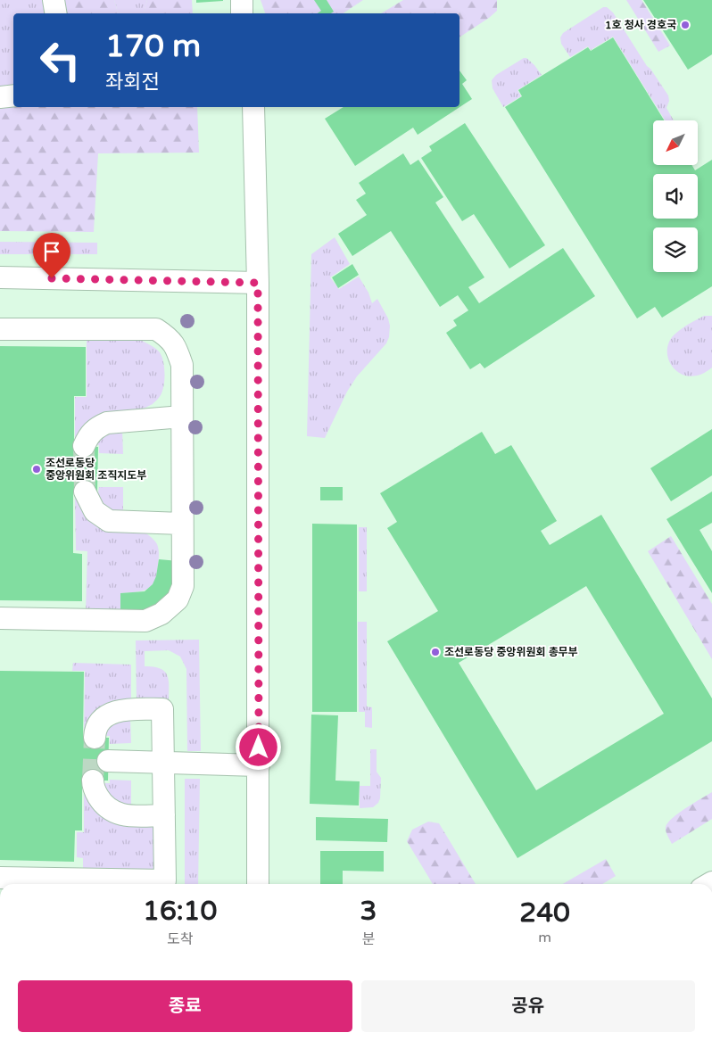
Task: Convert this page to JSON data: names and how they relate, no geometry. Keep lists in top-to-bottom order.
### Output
{
  "places": ["1호 청사 경호국", "조선로동당 중앙위원회 조직지도부", "조선로동당 중앙위원회 총무부"],
  "north": "bottom left",
  "page": {
    "turn": ["170 m", "좌회전"],
    "eta": [
      "16:10",
      "도착",
      "3",
      "분",
      "240",
      "m"
    ],
    "buttons": ["종료", "공유"]
  }
}
